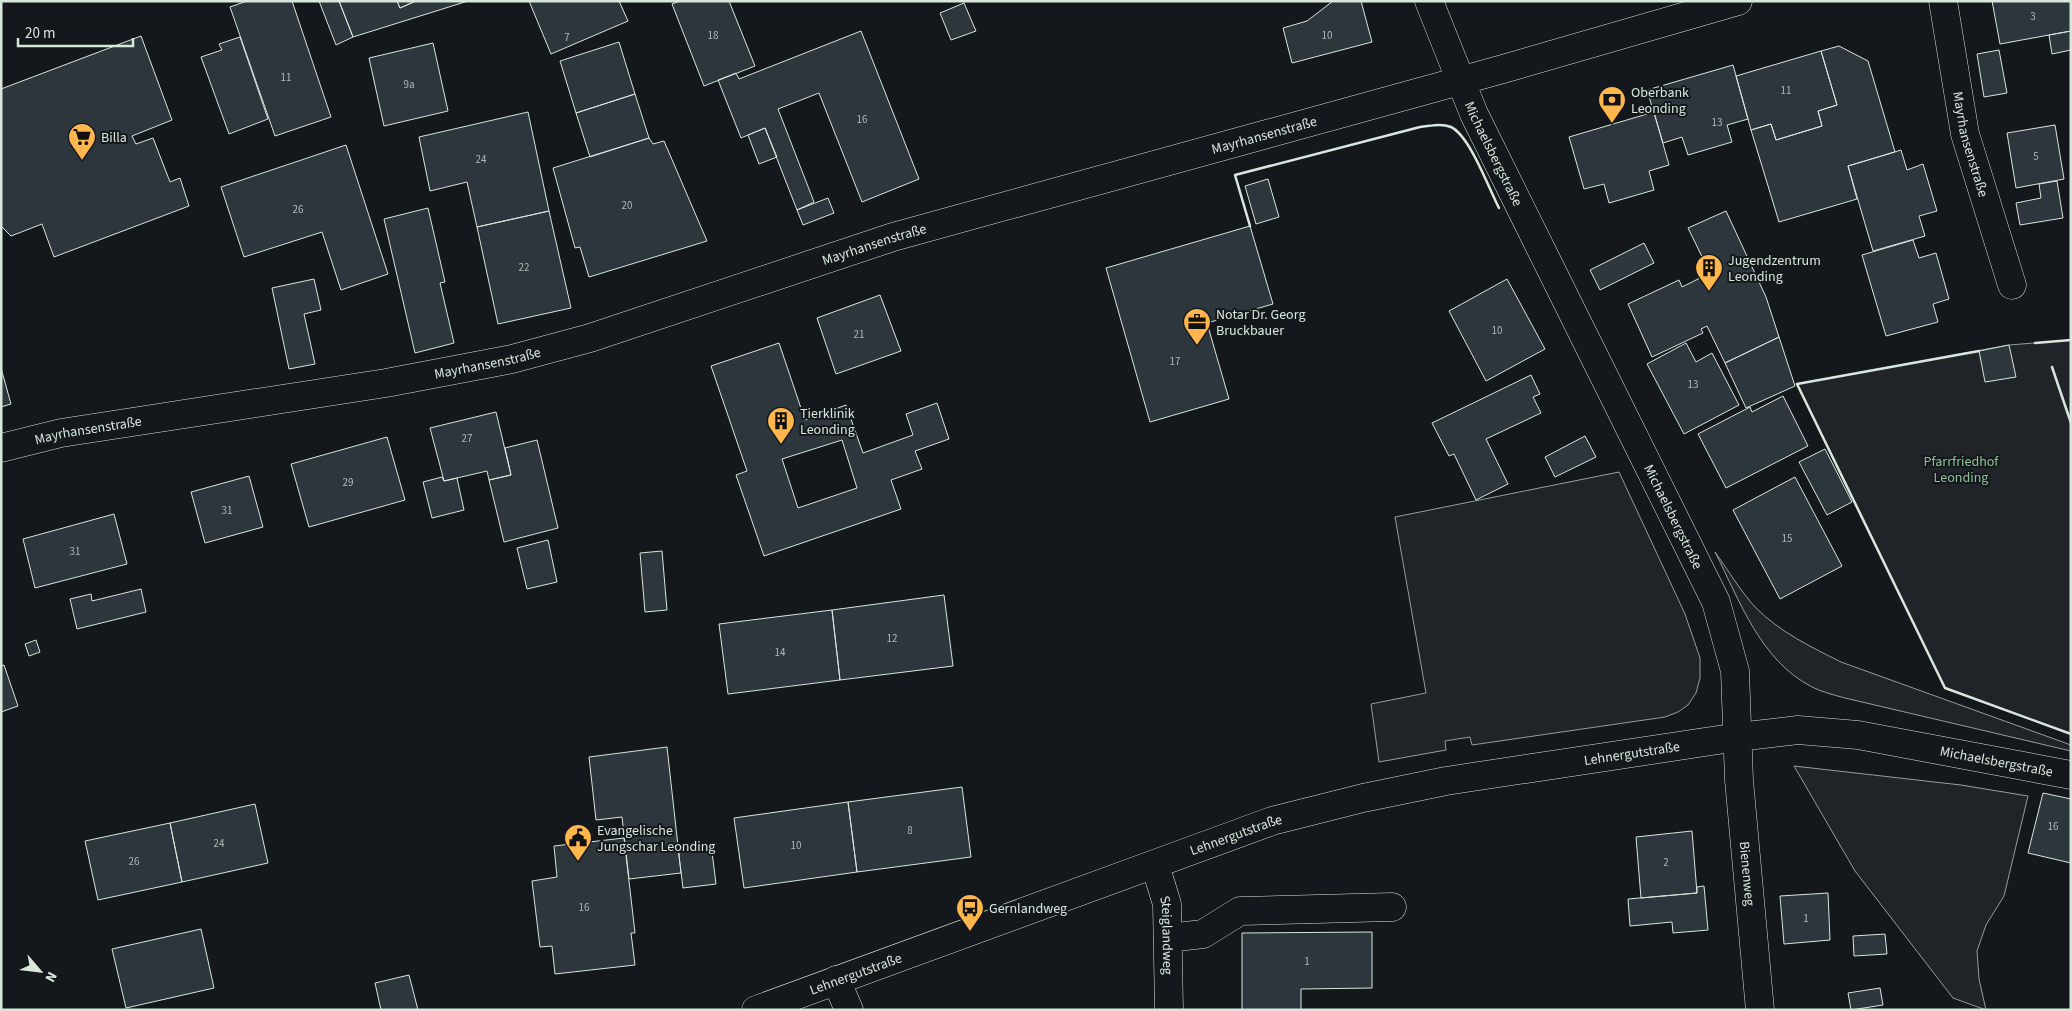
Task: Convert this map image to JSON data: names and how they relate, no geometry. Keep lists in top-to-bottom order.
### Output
{
  "streets": {
    "street": [
      "Mayrhansenstraße",
      "Michaelsbergstraße",
      "Lehnergutstraße",
      "Bienenweg",
      "Steiglandweg"
    ]
  },
  "crossings": [
    ["Mayrhansenstraße", "Michaelsbergstraße"],
    ["Michaelsbergstraße", "Lehnergutstraße"],
    ["Michaelsbergstraße", "Bienenweg"],
    ["Lehnergutstraße", "Bienenweg"],
    ["Lehnergutstraße", "Steiglandweg"]
  ],
  "parks": ["Pfarrfriedhof Leonding"],
  "places": {
    "bank": ["Oberbank Leonding"],
    "supermarket": ["Billa"],
    "building": ["Jugendzentrum Leonding", "Tierklinik Leonding"],
    "office": ["Notar Dr. Georg Bruckbauer"],
    "public building": ["Evangelische Jungschar Leonding"],
    "bus stop": ["Gernlandweg"]
  },
  "house_numbers": [
    "3",
    "18",
    "10",
    "7",
    "11",
    "9a",
    "11",
    "16",
    "13",
    "5",
    "24",
    "20",
    "26",
    "22",
    "10",
    "21",
    "17",
    "13",
    "27",
    "29",
    "31",
    "15",
    "31",
    "12",
    "14",
    "16",
    "8",
    "24",
    "10",
    "26",
    "2",
    "16",
    "1",
    "1"
  ],
  "scale_bar": "20 m",
  "north": "bottom right"
}
